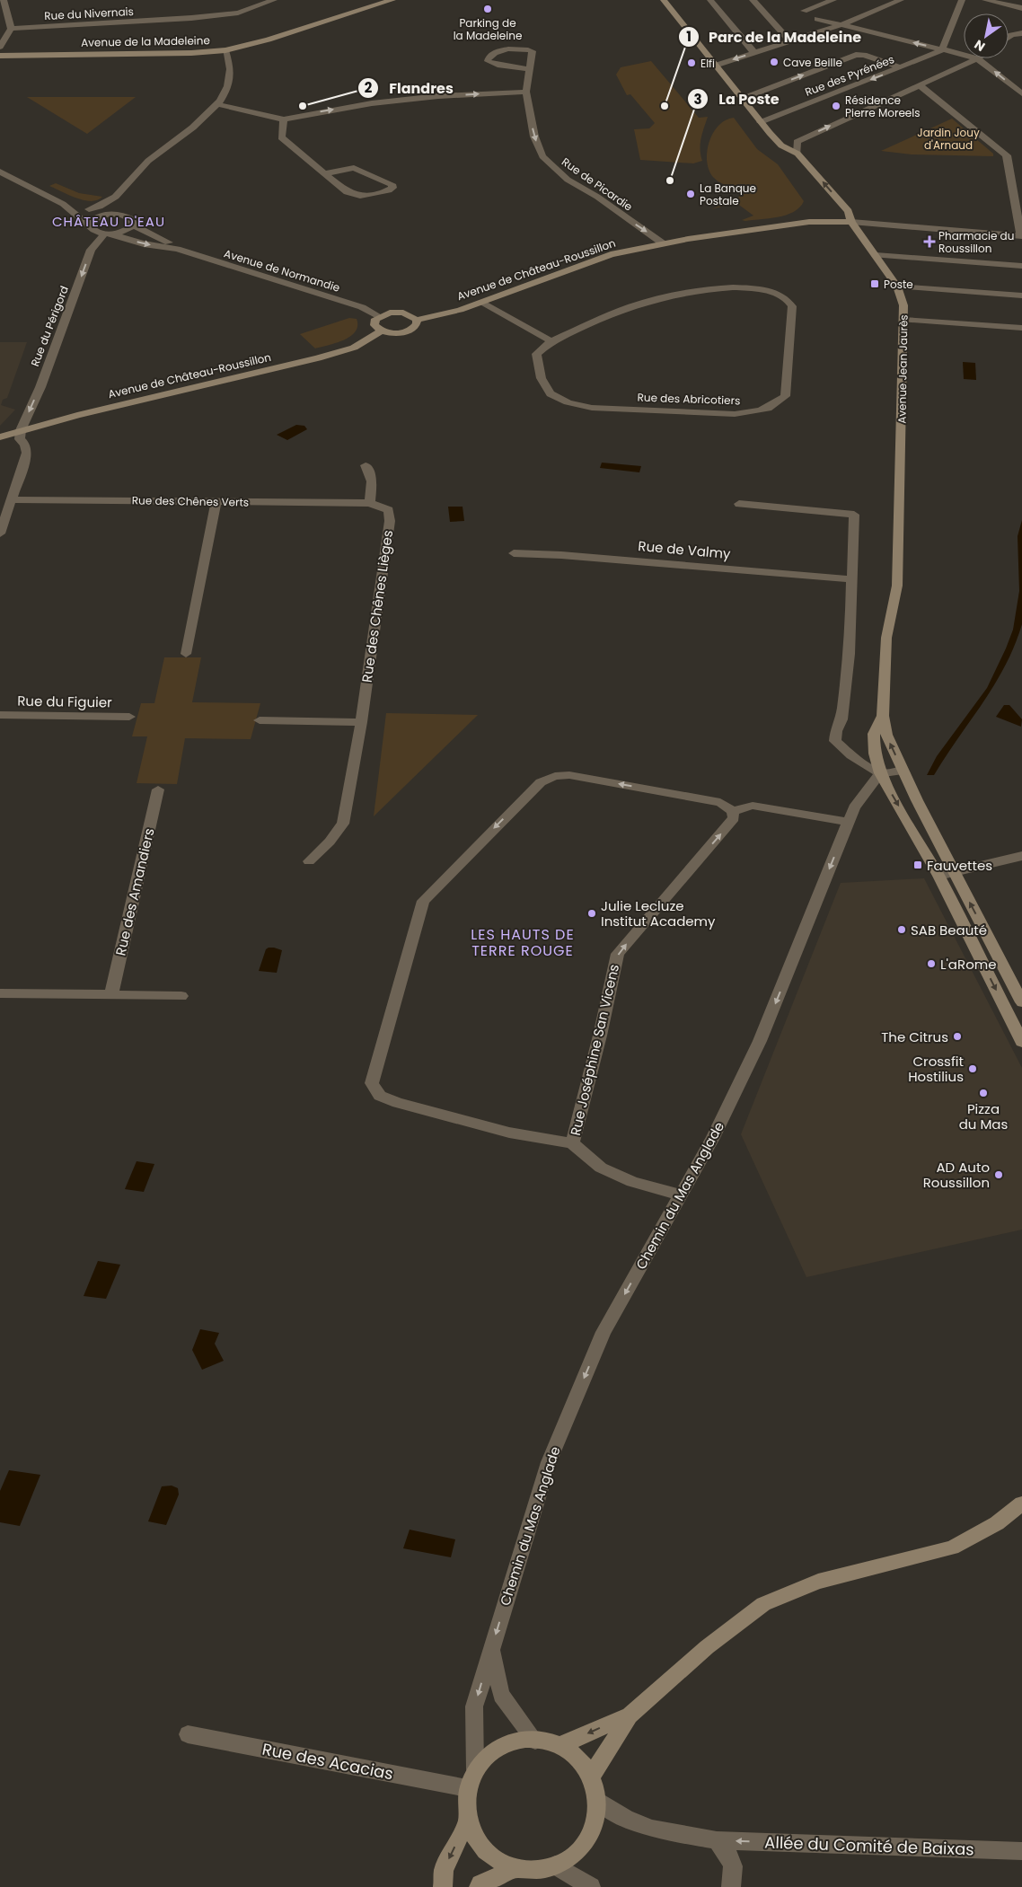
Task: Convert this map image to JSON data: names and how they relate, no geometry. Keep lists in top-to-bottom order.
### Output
{
  "streets": {
    "street": [
      "Rue du Nivernais",
      "Avenue de la Madeleine",
      "Rue des Pyrénées",
      "Rue de Picardie",
      "Avenue de Château-Roussillon",
      "Avenue de Normandie",
      "Rue du Périgord",
      "Avenue Jean Jaurès",
      "Rue des Abricotiers",
      "Rue des Chênes Verts",
      "Rue de Valmy",
      "Rue des Chênes Lièges",
      "Rue du Figuier",
      "Rue des Amandiers",
      "Rue Joséphine San Vicens",
      "Chemin du Mas Anglade",
      "Rue des Acacias",
      "Allée du Comité de Baixas"
    ]
  },
  "crossings": [
    ["Rue des Pyrénées", "Avenue Jean Jaurès"],
    ["Rue de Picardie", "Avenue de Château-Roussillon"],
    ["Avenue de Château-Roussillon", "Rue du Périgord"],
    ["Avenue de Château-Roussillon", "Avenue Jean Jaurès"],
    ["Avenue de Normandie", "Rue du Périgord"],
    ["Rue des Chênes Verts", "Rue des Chênes Lièges"],
    ["Rue Joséphine San Vicens", "Chemin du Mas Anglade"],
    ["Chemin du Mas Anglade", "Rue des Acacias"],
    ["Chemin du Mas Anglade", "Allée du Comité de Baixas"],
    ["Rue des Acacias", "Allée du Comité de Baixas"]
  ],
  "one_way": [
    "Rue de Picardie",
    "Rue du Périgord",
    "Chemin du Mas Anglade",
    "Allée du Comité de Baixas"
  ],
  "districts": ["CHÂTEAU D'EAU", "LES HAUTS DE TERRE ROUGE"],
  "parks": ["Jardin Jouy d'Arnaud"],
  "places": {
    "other": [
      "Parking de la Madeleine",
      "Cave Beille",
      "Elfi",
      "Flandres",
      "Parc de la Madeleine",
      "Résidence Pierre Moreels",
      "La Poste",
      "La Banque Postale",
      "Julie Lecluze Institut Academy",
      "SAB Beauté",
      "L'aRome",
      "The Citrus",
      "Crossfit Hostilius",
      "Pizza du Mas",
      "AD Auto Roussillon"
    ],
    "health": ["Pharmacie du Roussillon"],
    "transit": ["Poste", "Fauvettes"]
  },
  "north": "bottom left"
}
